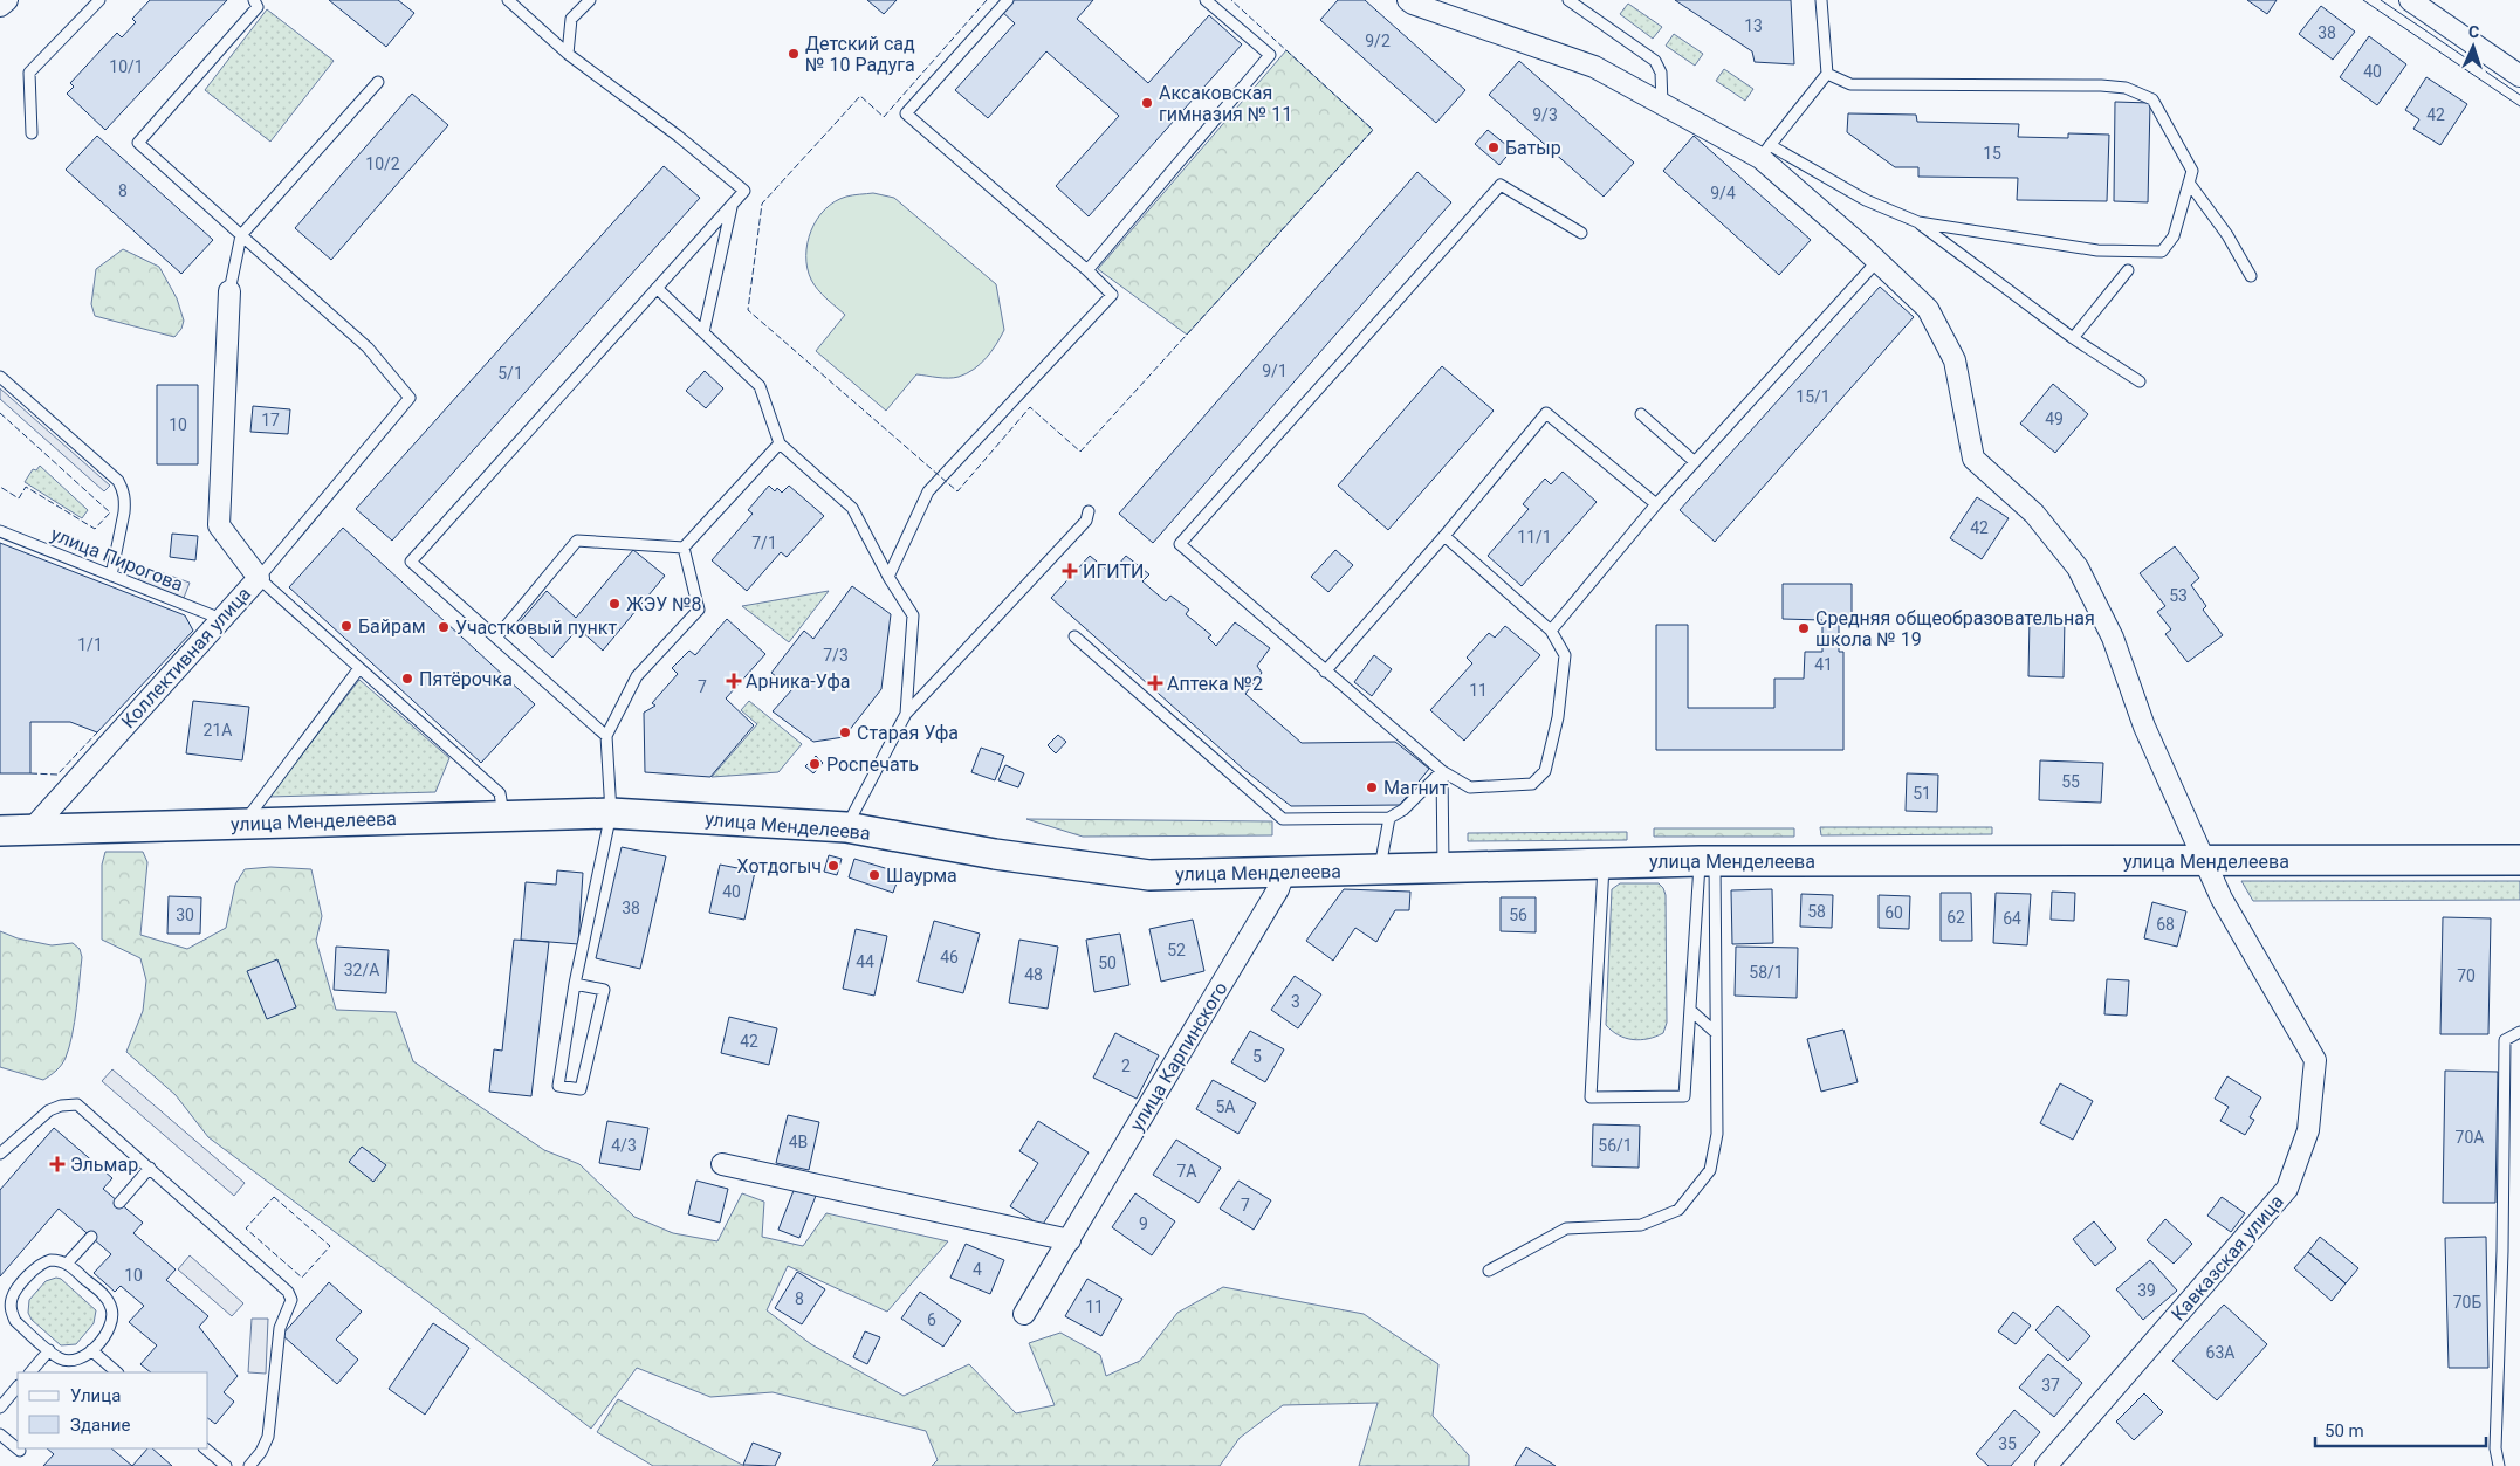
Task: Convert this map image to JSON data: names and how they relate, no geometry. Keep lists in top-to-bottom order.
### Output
{
  "streets": {
    "main road": ["улица Менделеева"],
    "street": ["Коллективная улица", "улица Карпинского", "Кавказская улица"],
    "lane": ["улица Пирогова"]
  },
  "crossings": [
    ["улица Пирогова", "Коллективная улица"],
    ["Коллективная улица", "улица Менделеева"],
    ["улица Менделеева", "улица Карпинского"],
    ["улица Менделеева", "Кавказская улица"]
  ],
  "places": {
    "other": [
      "Детский сад № 10 Радуга",
      "Аксаковская гимназия № 11",
      "Батыр",
      "ЖЭУ №8",
      "Байрам",
      "Участковый пункт",
      "Средняя общеобразовательная школа № 19",
      "Пятёрочка",
      "Старая Уфа",
      "Роспечать",
      "Магнит",
      "Хотдогыч",
      "Шаурма"
    ],
    "health": [
      "ИГИТИ",
      "Арника-Уфа",
      "Аптека №2",
      "Эльмар"
    ]
  },
  "house_numbers": [
    "13",
    "38",
    "9/2",
    "10/1",
    "40",
    "9/3",
    "42",
    "15",
    "10/2",
    "8",
    "9/4",
    "9/1",
    "5/1",
    "15/1",
    "49",
    "17",
    "10",
    "42",
    "11/1",
    "7/1",
    "53",
    "1/1",
    "7/3",
    "41",
    "7",
    "11",
    "21А",
    "55",
    "51",
    "40",
    "38",
    "58",
    "60",
    "30",
    "56",
    "62",
    "64",
    "68",
    "52",
    "46",
    "44",
    "50",
    "32/А",
    "58/1",
    "48",
    "70",
    "3",
    "42",
    "5",
    "2",
    "5А",
    "70А",
    "4В",
    "4/3",
    "56/1",
    "7А",
    "7",
    "9",
    "4",
    "10",
    "39",
    "8",
    "70Б",
    "11",
    "6",
    "63А",
    "37",
    "35"
  ],
  "legend": ["Улица", "Здание"],
  "scale_bar": "50 m",
  "north": "top"
}
